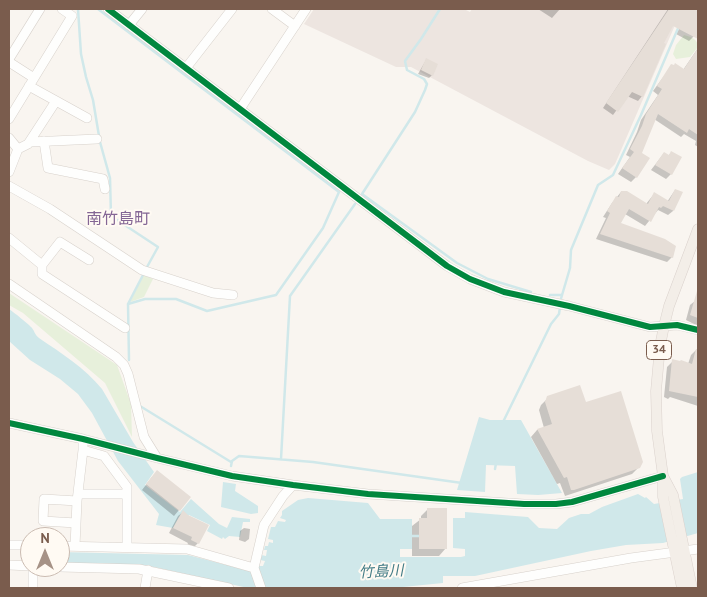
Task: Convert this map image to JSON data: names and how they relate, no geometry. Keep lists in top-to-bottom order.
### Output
{
  "streets": {
    "main road": ["34"]
  },
  "districts": ["南竹島町"],
  "water": ["竹島川"],
  "north": "top"
}
